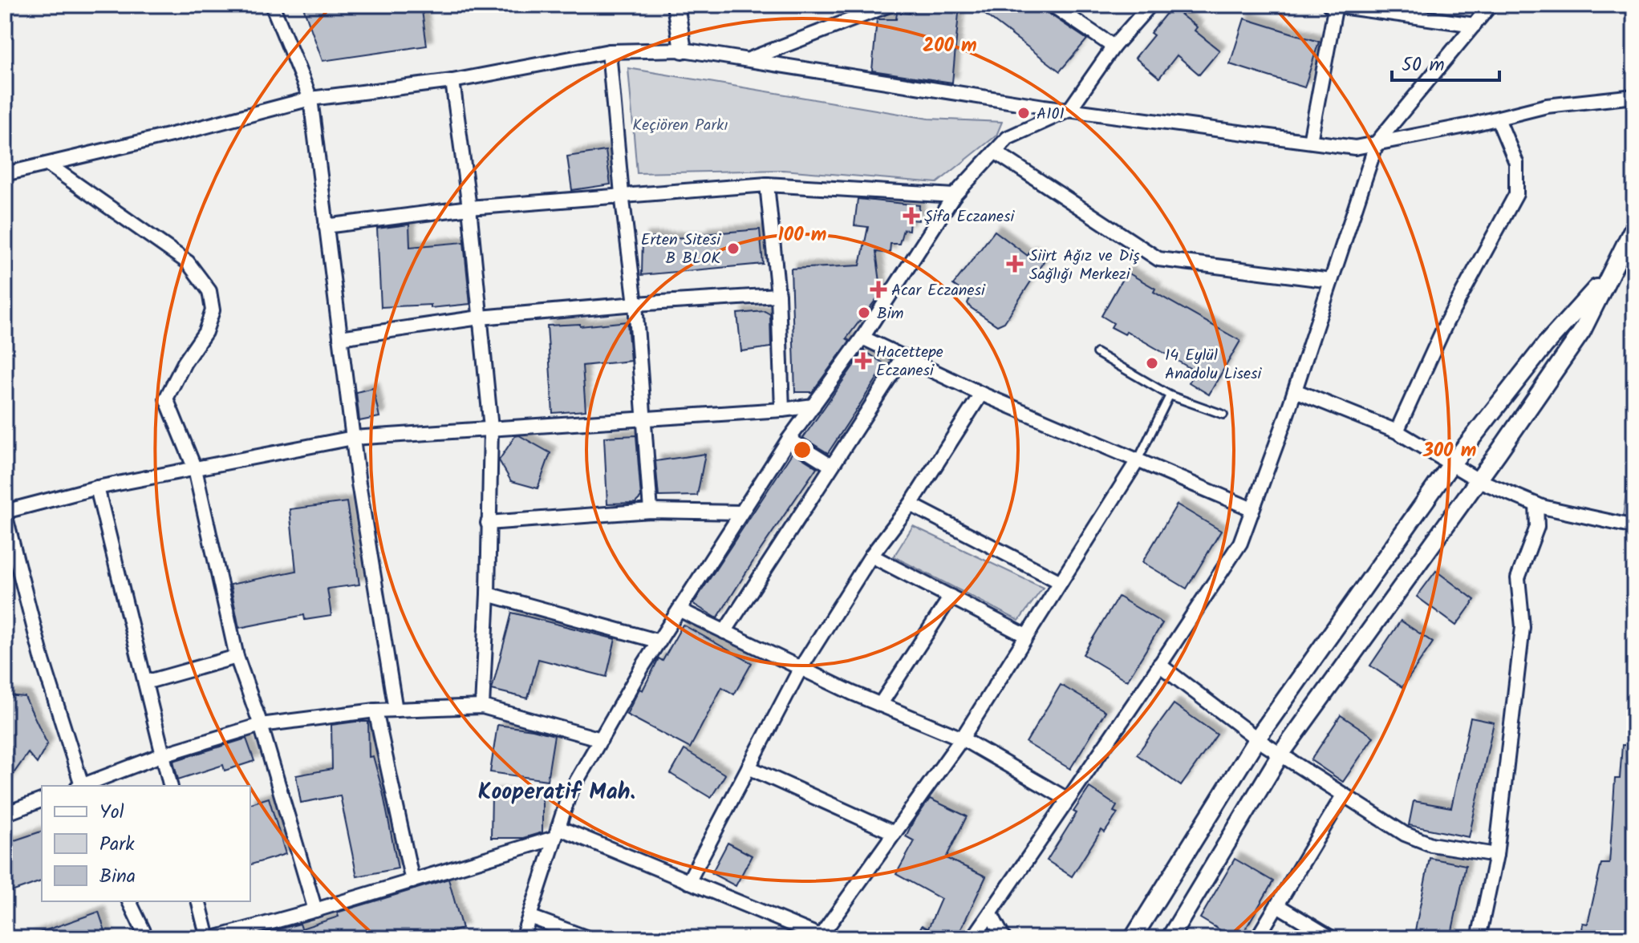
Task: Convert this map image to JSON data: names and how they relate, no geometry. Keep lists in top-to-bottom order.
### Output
{
  "districts": ["Kooperatif Mah."],
  "parks": ["Keçiören Parkı"],
  "places": {
    "other": [
      "A101",
      "Erten Sitesi B BLOK",
      "Bim",
      "14 Eylül Anadolu Lisesi"
    ],
    "health": [
      "Şifa Eczanesi",
      "Siirt Ağız ve Diş Sağlığı Merkezi",
      "Acar Eczanesi",
      "Hacettepe Eczanesi"
    ]
  },
  "legend": ["Yol", "Park", "Bina"],
  "scale_bar": "50 m",
  "rings": ["200 m", "100 m", "300 m"]
}
